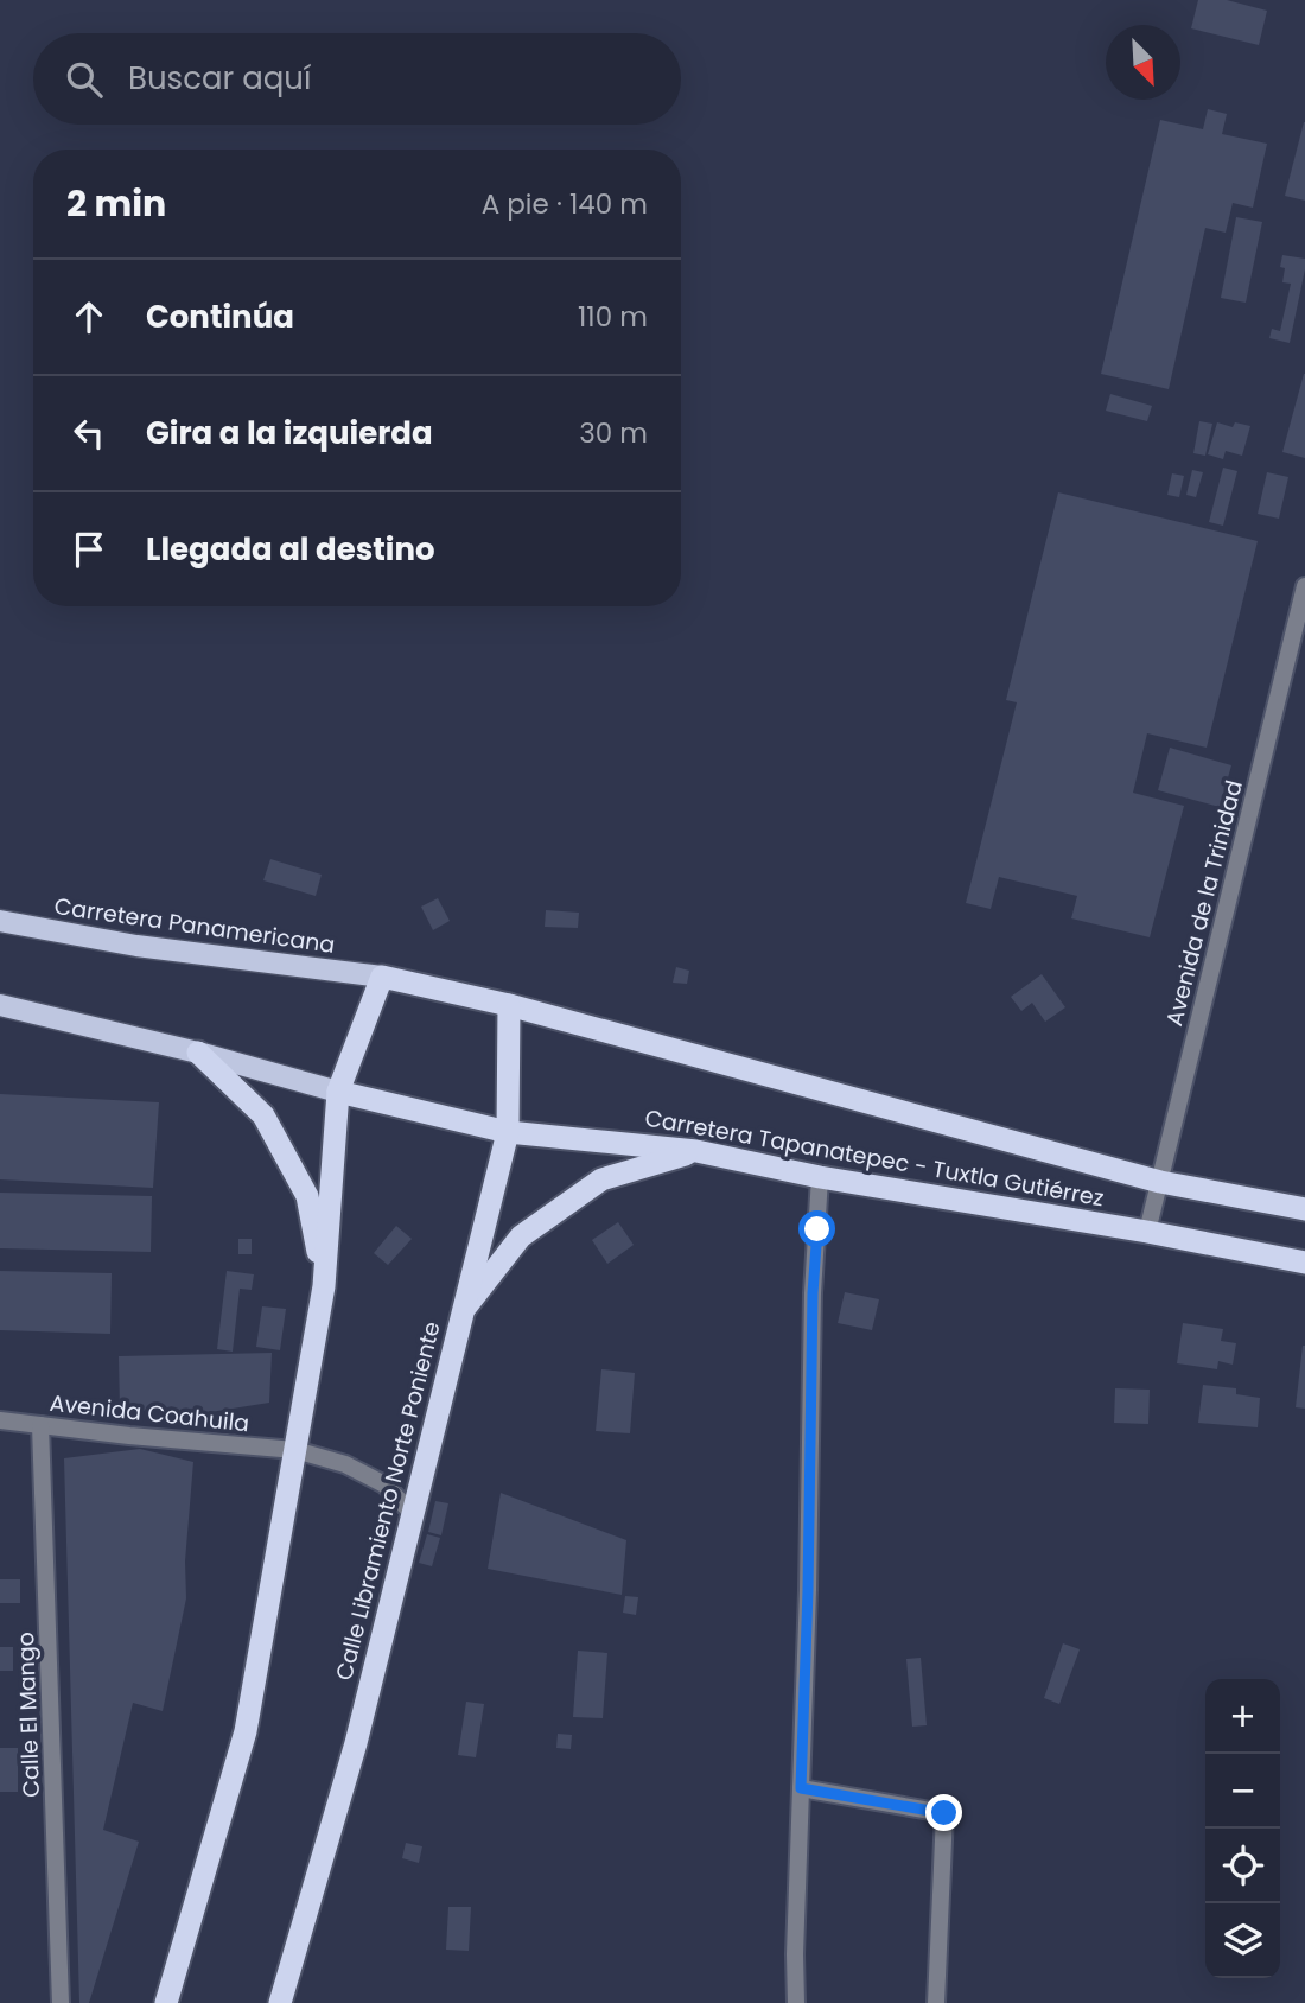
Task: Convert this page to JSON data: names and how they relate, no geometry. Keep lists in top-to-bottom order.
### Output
{
  "streets": {
    "highway": ["Carretera Tapanatepec - Tuxtla Gutiérrez", "Calle Libramiento Norte Poniente"],
    "main road": ["Carretera Panamericana"],
    "street": ["Avenida de la Trinidad", "Avenida Coahuila", "Calle El Mango"]
  },
  "crossings": [
    ["Avenida de la Trinidad", "Carretera Tapanatepec - Tuxtla Gutiérrez"],
    ["Carretera Panamericana", "Carretera Tapanatepec - Tuxtla Gutiérrez"],
    ["Carretera Tapanatepec - Tuxtla Gutiérrez", "Calle Libramiento Norte Poniente"],
    ["Avenida Coahuila", "Calle Libramiento Norte Poniente"],
    ["Avenida Coahuila", "Calle El Mango"]
  ],
  "north": "bottom right",
  "page": {
    "search": "Buscar aquí",
    "heading": ["2 min", "A pie · 140 m"],
    "list": [
      ["Continúa", "110 m"],
      ["Gira a la izquierda", "30 m"],
      "Llegada al destino"
    ],
    "map_buttons": ["+", "−"]
  }
}
